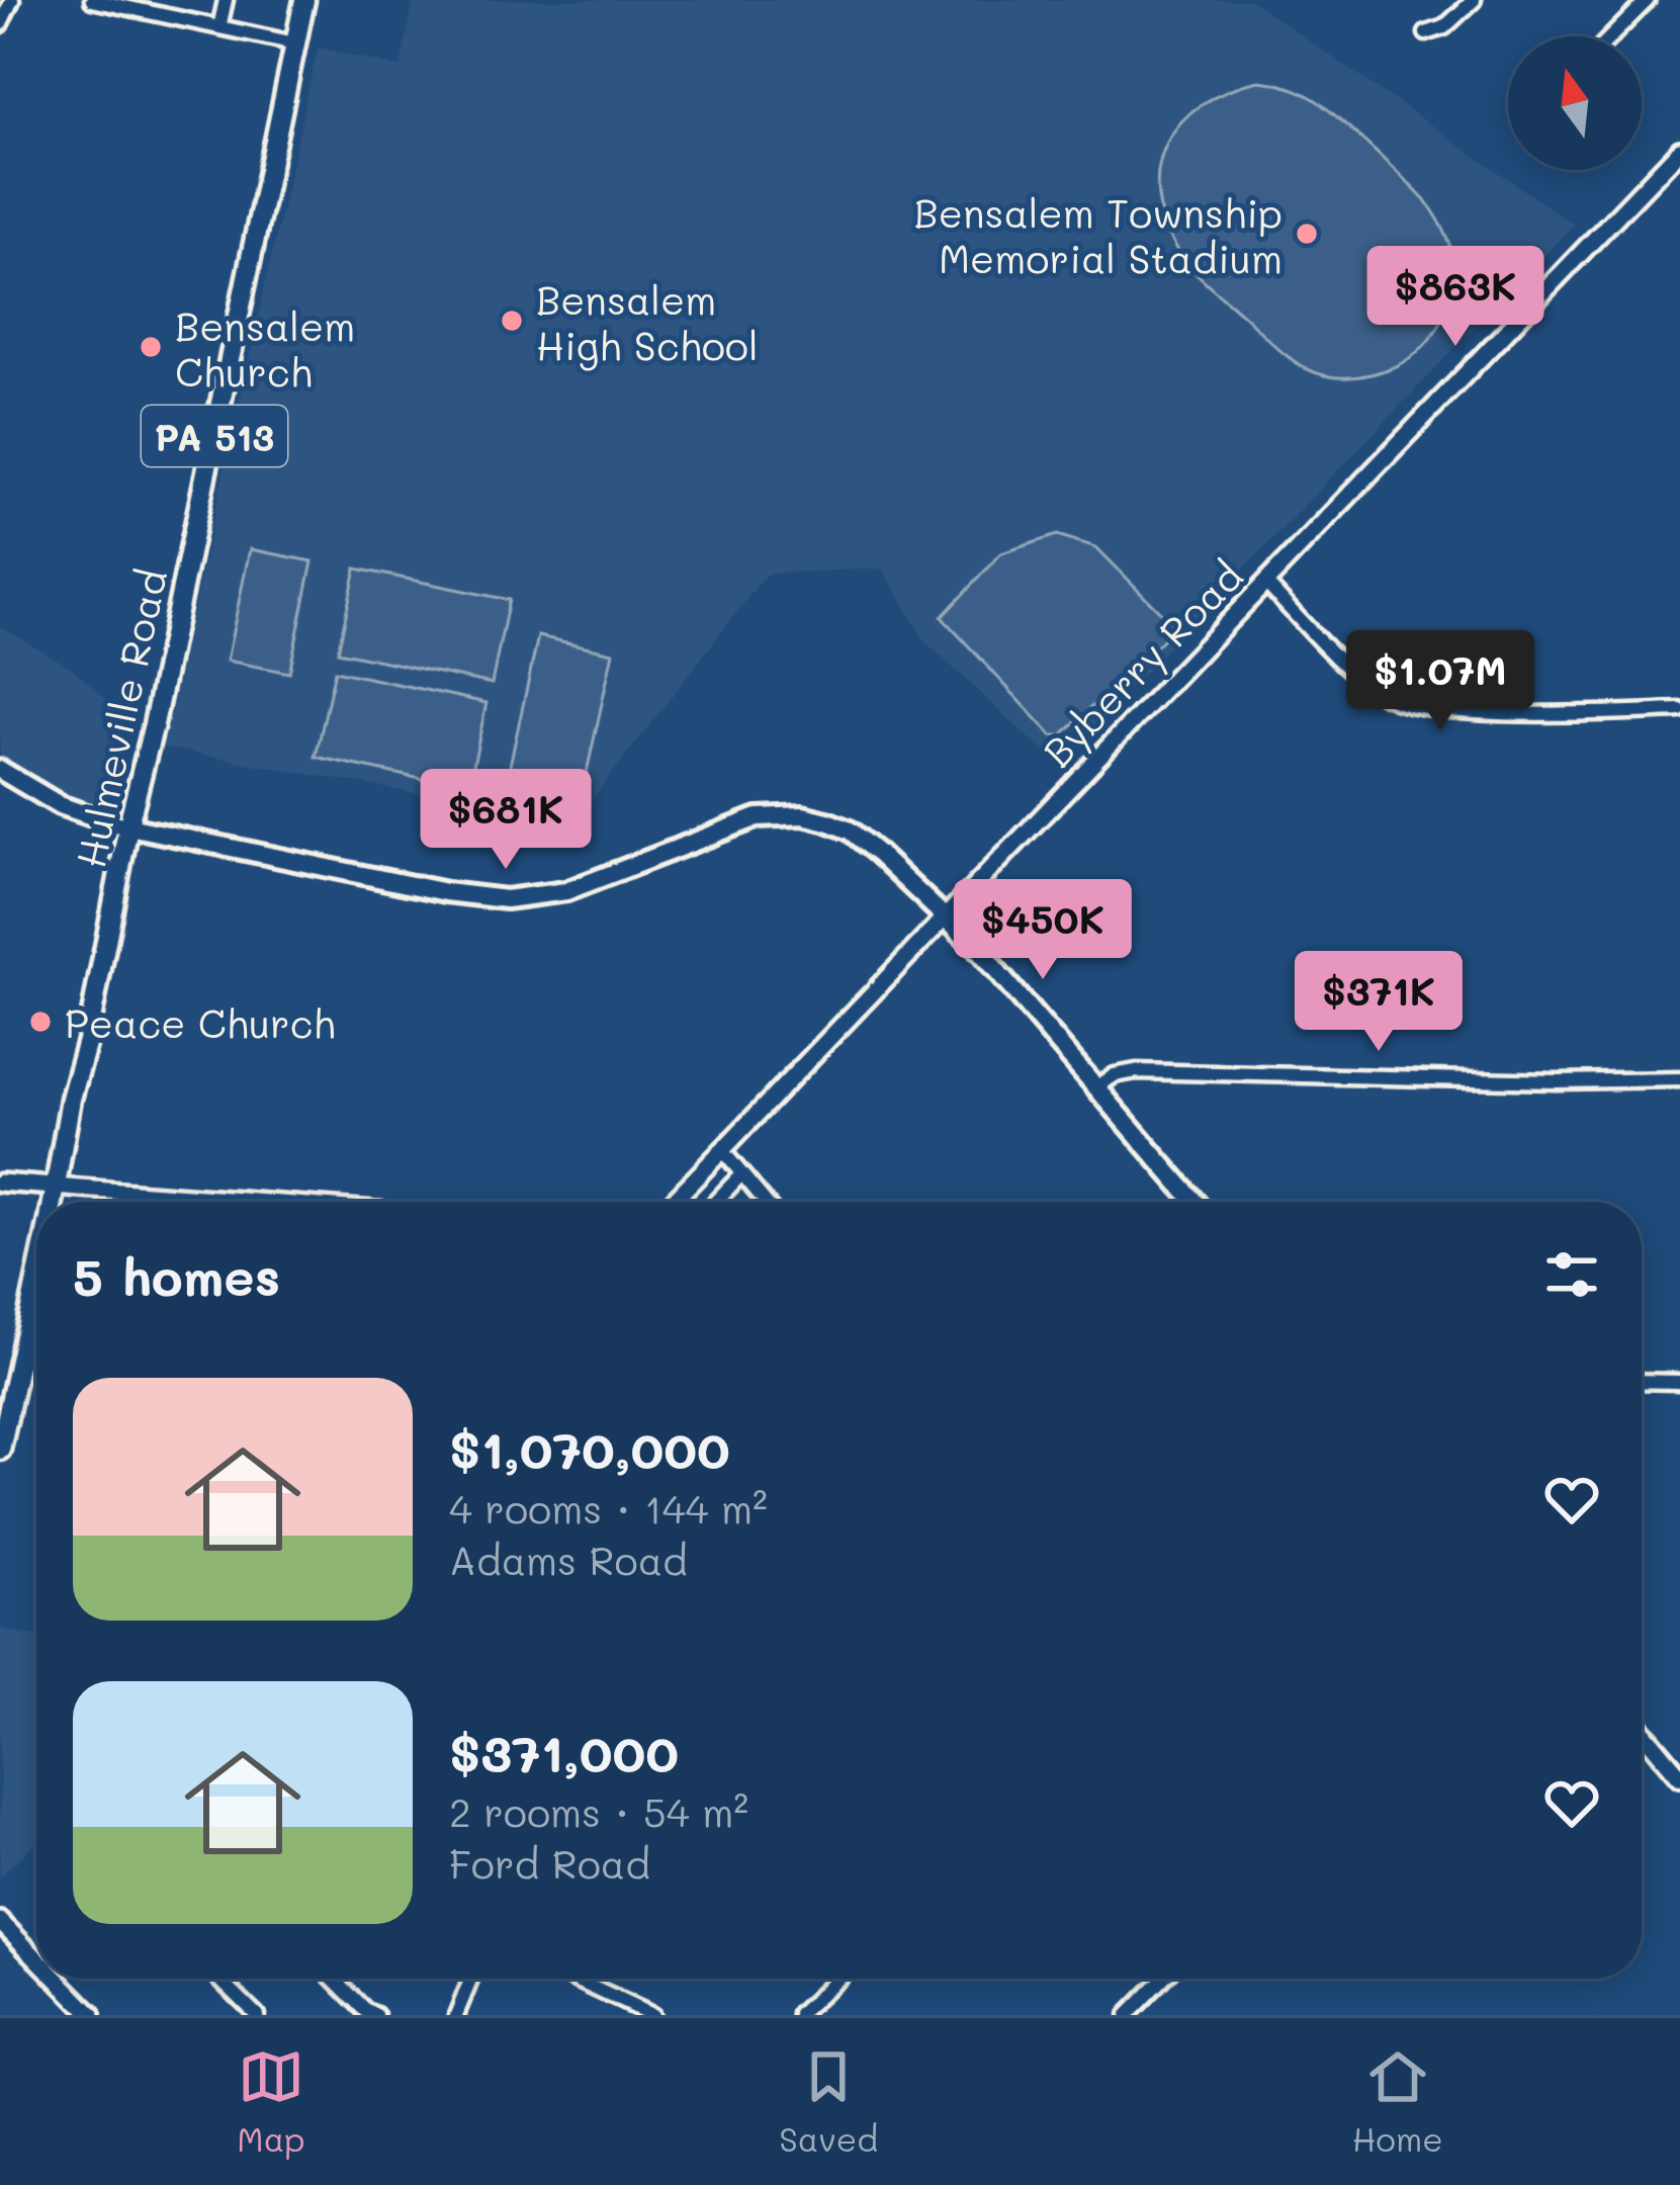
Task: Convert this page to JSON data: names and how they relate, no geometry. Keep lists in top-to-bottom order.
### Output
{
  "streets": {
    "main road": ["PA 513", "Hulmeville Road"],
    "street": ["Byberry Road"]
  },
  "places": [
    "Bensalem Township Memorial Stadium",
    "Bensalem High School",
    "Bensalem Church",
    "Peace Church"
  ],
  "north": "top",
  "page": {
    "price": [
      "$863K",
      "$1.07M",
      "$681K",
      "$450K",
      "$371K"
    ],
    "heading": "5 homes",
    "list": [
      {
        "name": "$1,070,000",
        "note": "4 rooms · 144 m² · Adams Road"
      },
      {
        "name": "$371,000",
        "note": "2 rooms · 54 m² · Ford Road"
      }
    ],
    "tabs": ["Map", "Saved", "Home"]
  }
}
